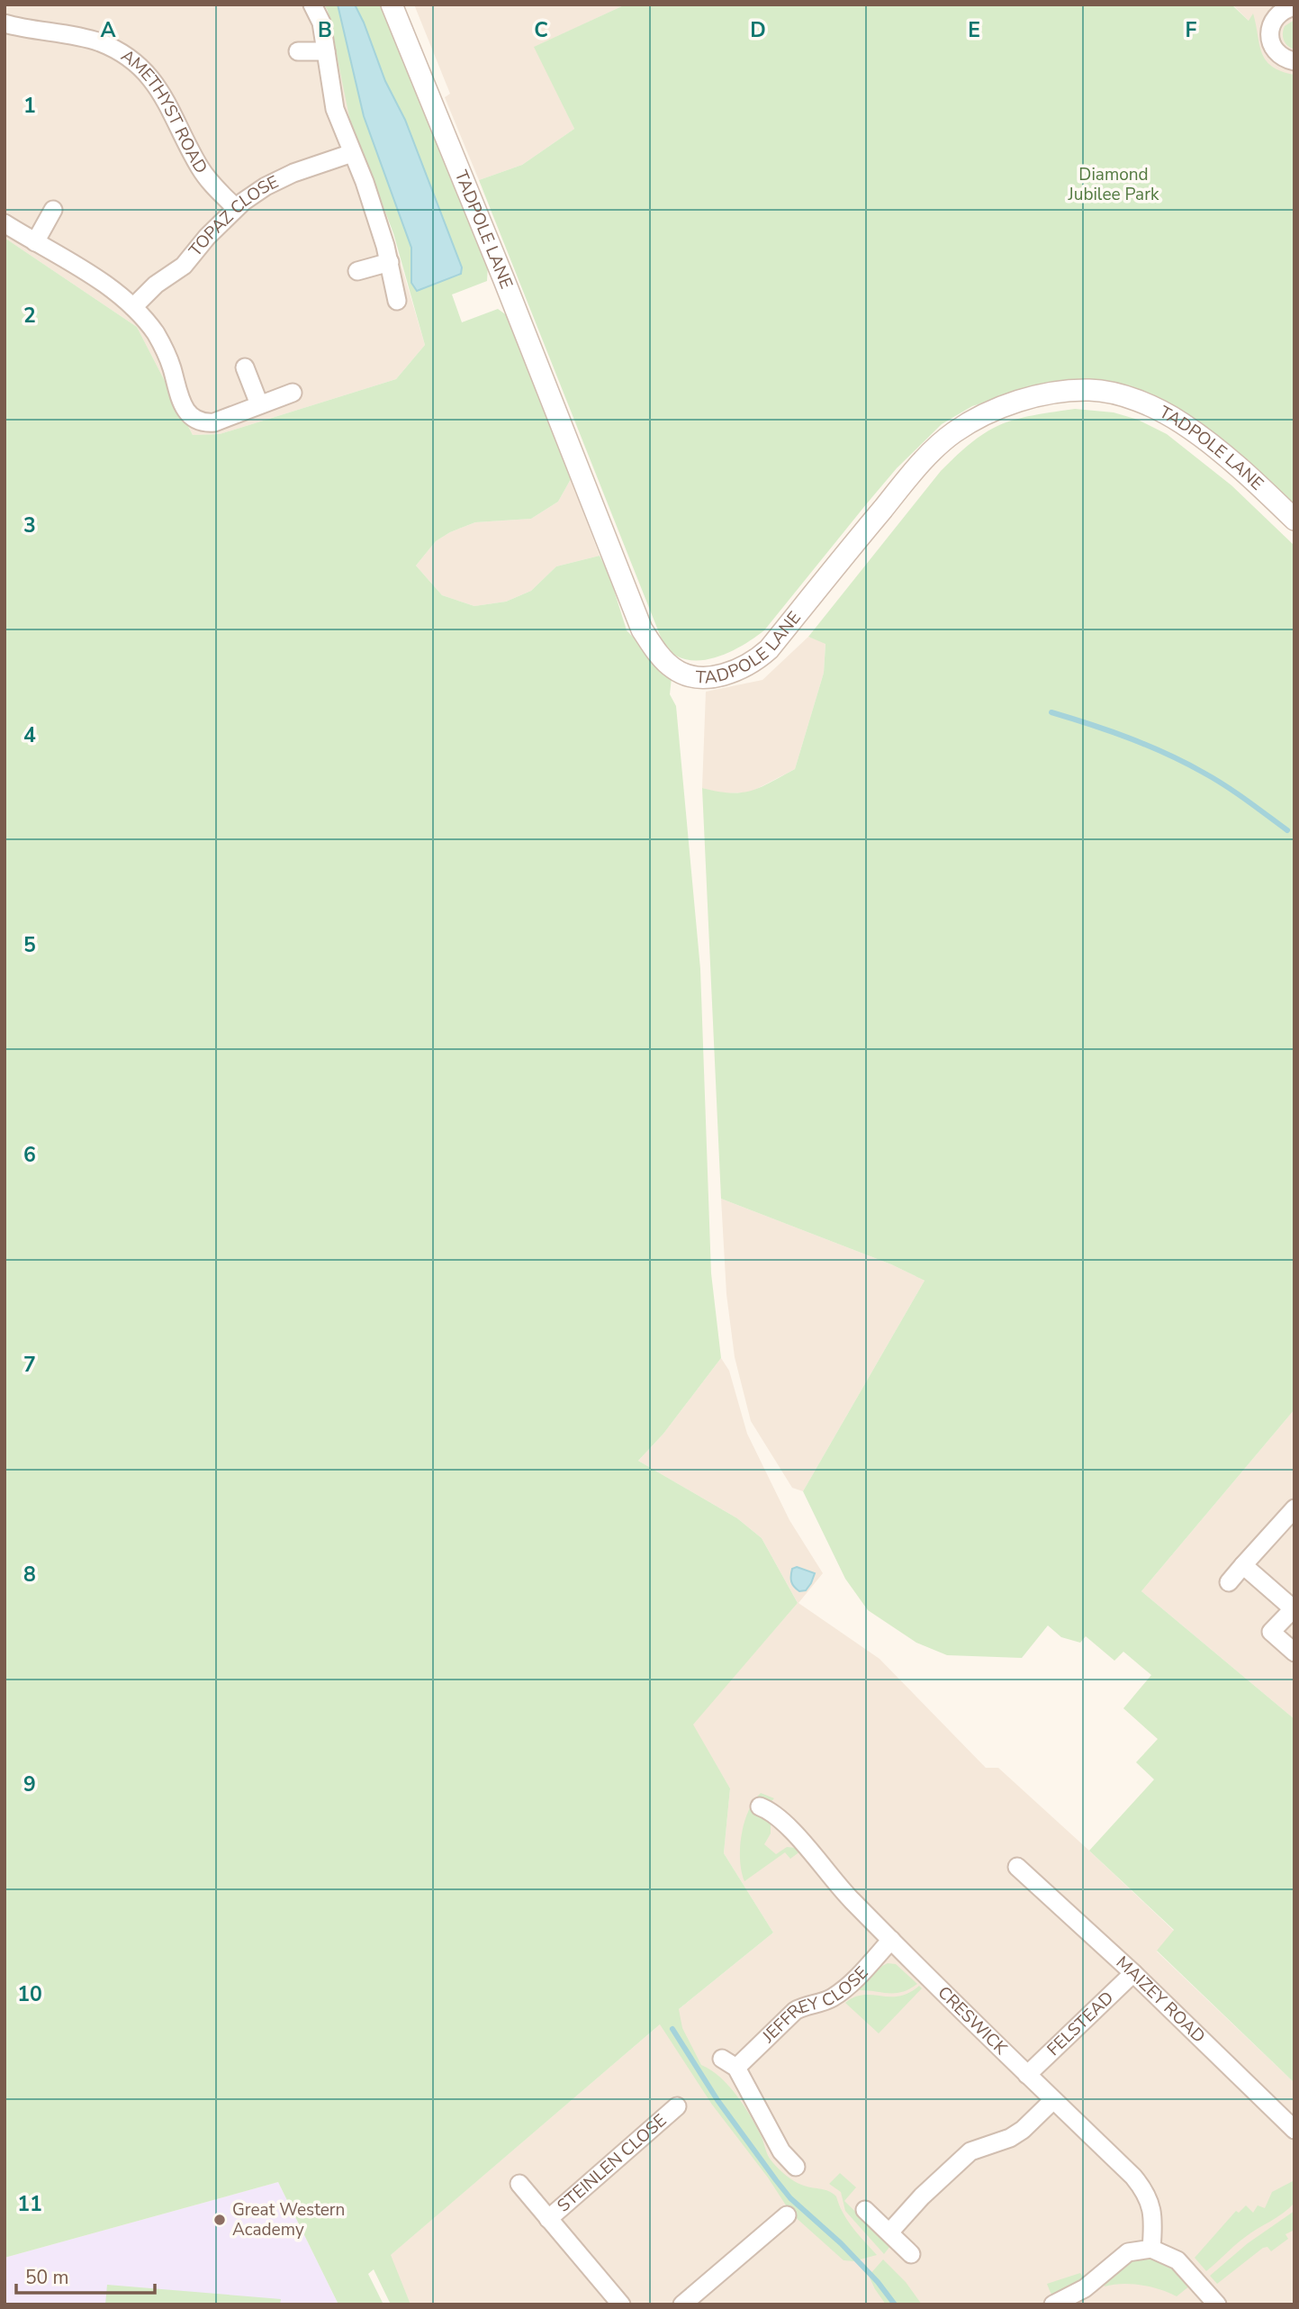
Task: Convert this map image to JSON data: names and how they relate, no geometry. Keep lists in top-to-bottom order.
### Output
{
  "streets": {
    "street": [
      "AMETHYST ROAD",
      "TOPAZ CLOSE",
      "TADPOLE LANE",
      "MAIZEY ROAD",
      "JEFFREY CLOSE",
      "CRESWICK",
      "FELSTEAD",
      "STEINLEN CLOSE"
    ]
  },
  "crossings": [
    ["AMETHYST ROAD", "TOPAZ CLOSE"],
    ["MAIZEY ROAD", "FELSTEAD"],
    ["JEFFREY CLOSE", "CRESWICK"],
    ["CRESWICK", "FELSTEAD"]
  ],
  "parks": ["Diamond Jubilee Park"],
  "places": ["Great Western Academy"],
  "scale_bar": "50 m",
  "grid": {
    "columns": [
      "A",
      "B",
      "C",
      "D",
      "E",
      "F"
    ],
    "rows": [
      "1",
      "2",
      "3",
      "4",
      "5",
      "6",
      "7",
      "8",
      "9",
      "10",
      "11"
    ]
  }
}
